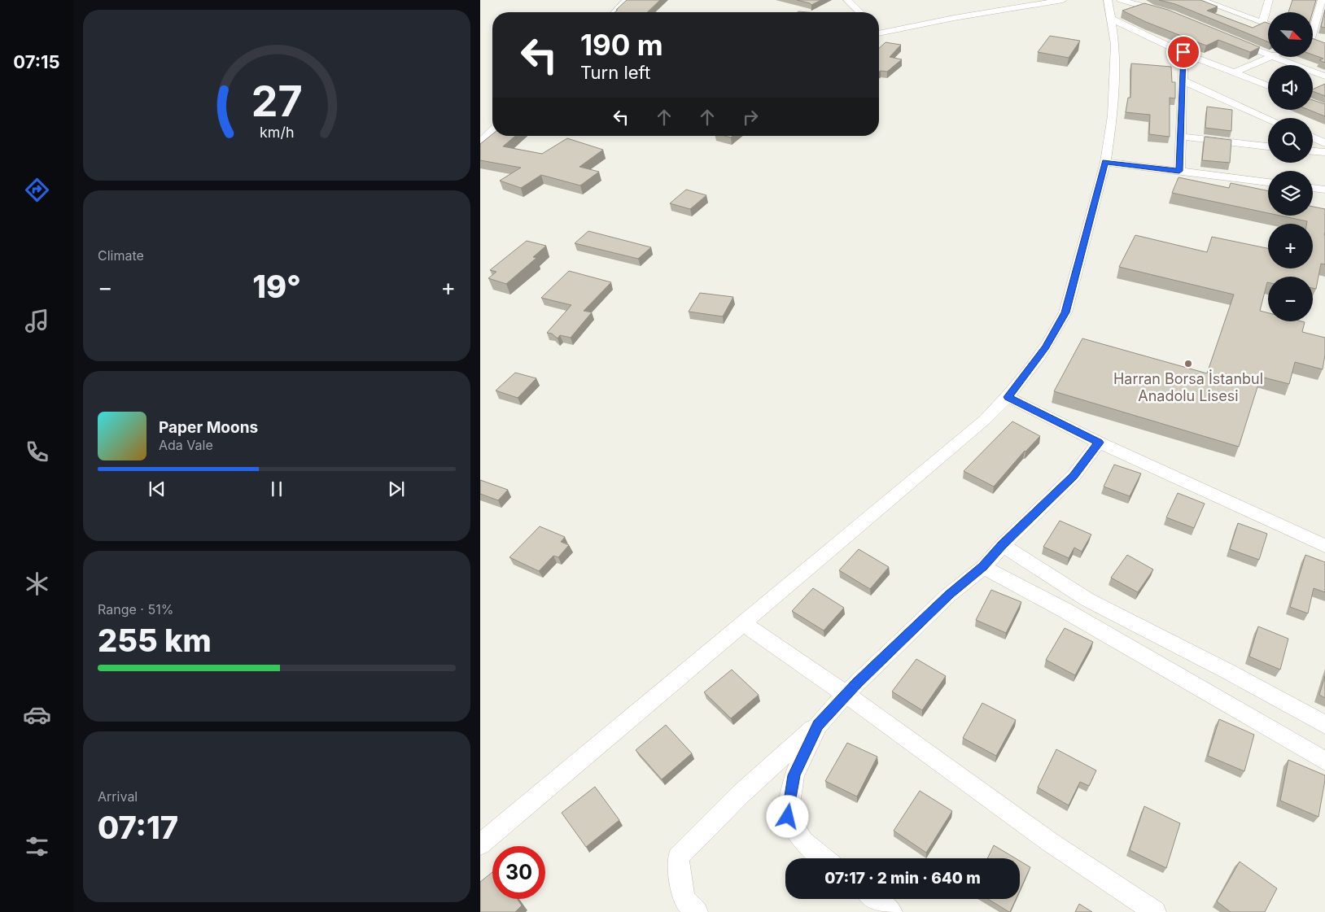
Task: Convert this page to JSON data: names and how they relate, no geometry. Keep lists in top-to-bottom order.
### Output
{
  "places": ["Harran Borsa İstanbul Anadolu Lisesi"],
  "north": "bottom right",
  "page": {
    "tabs": "07:15",
    "map_buttons": ["+", "−"],
    "turn": ["190 m", "Turn left"],
    "tile": [
      "Climate",
      ["Range · 51%", "255 km"],
      ["Arrival", "07:17"]
    ],
    "heat": ["−", "19°", "+"],
    "song": ["Paper Moons", "Ada Vale"],
    "limit": "30",
    "trip": "07:17 · 2 min · 640 m",
    "gauge": ["27", "km/h"]
  }
}
